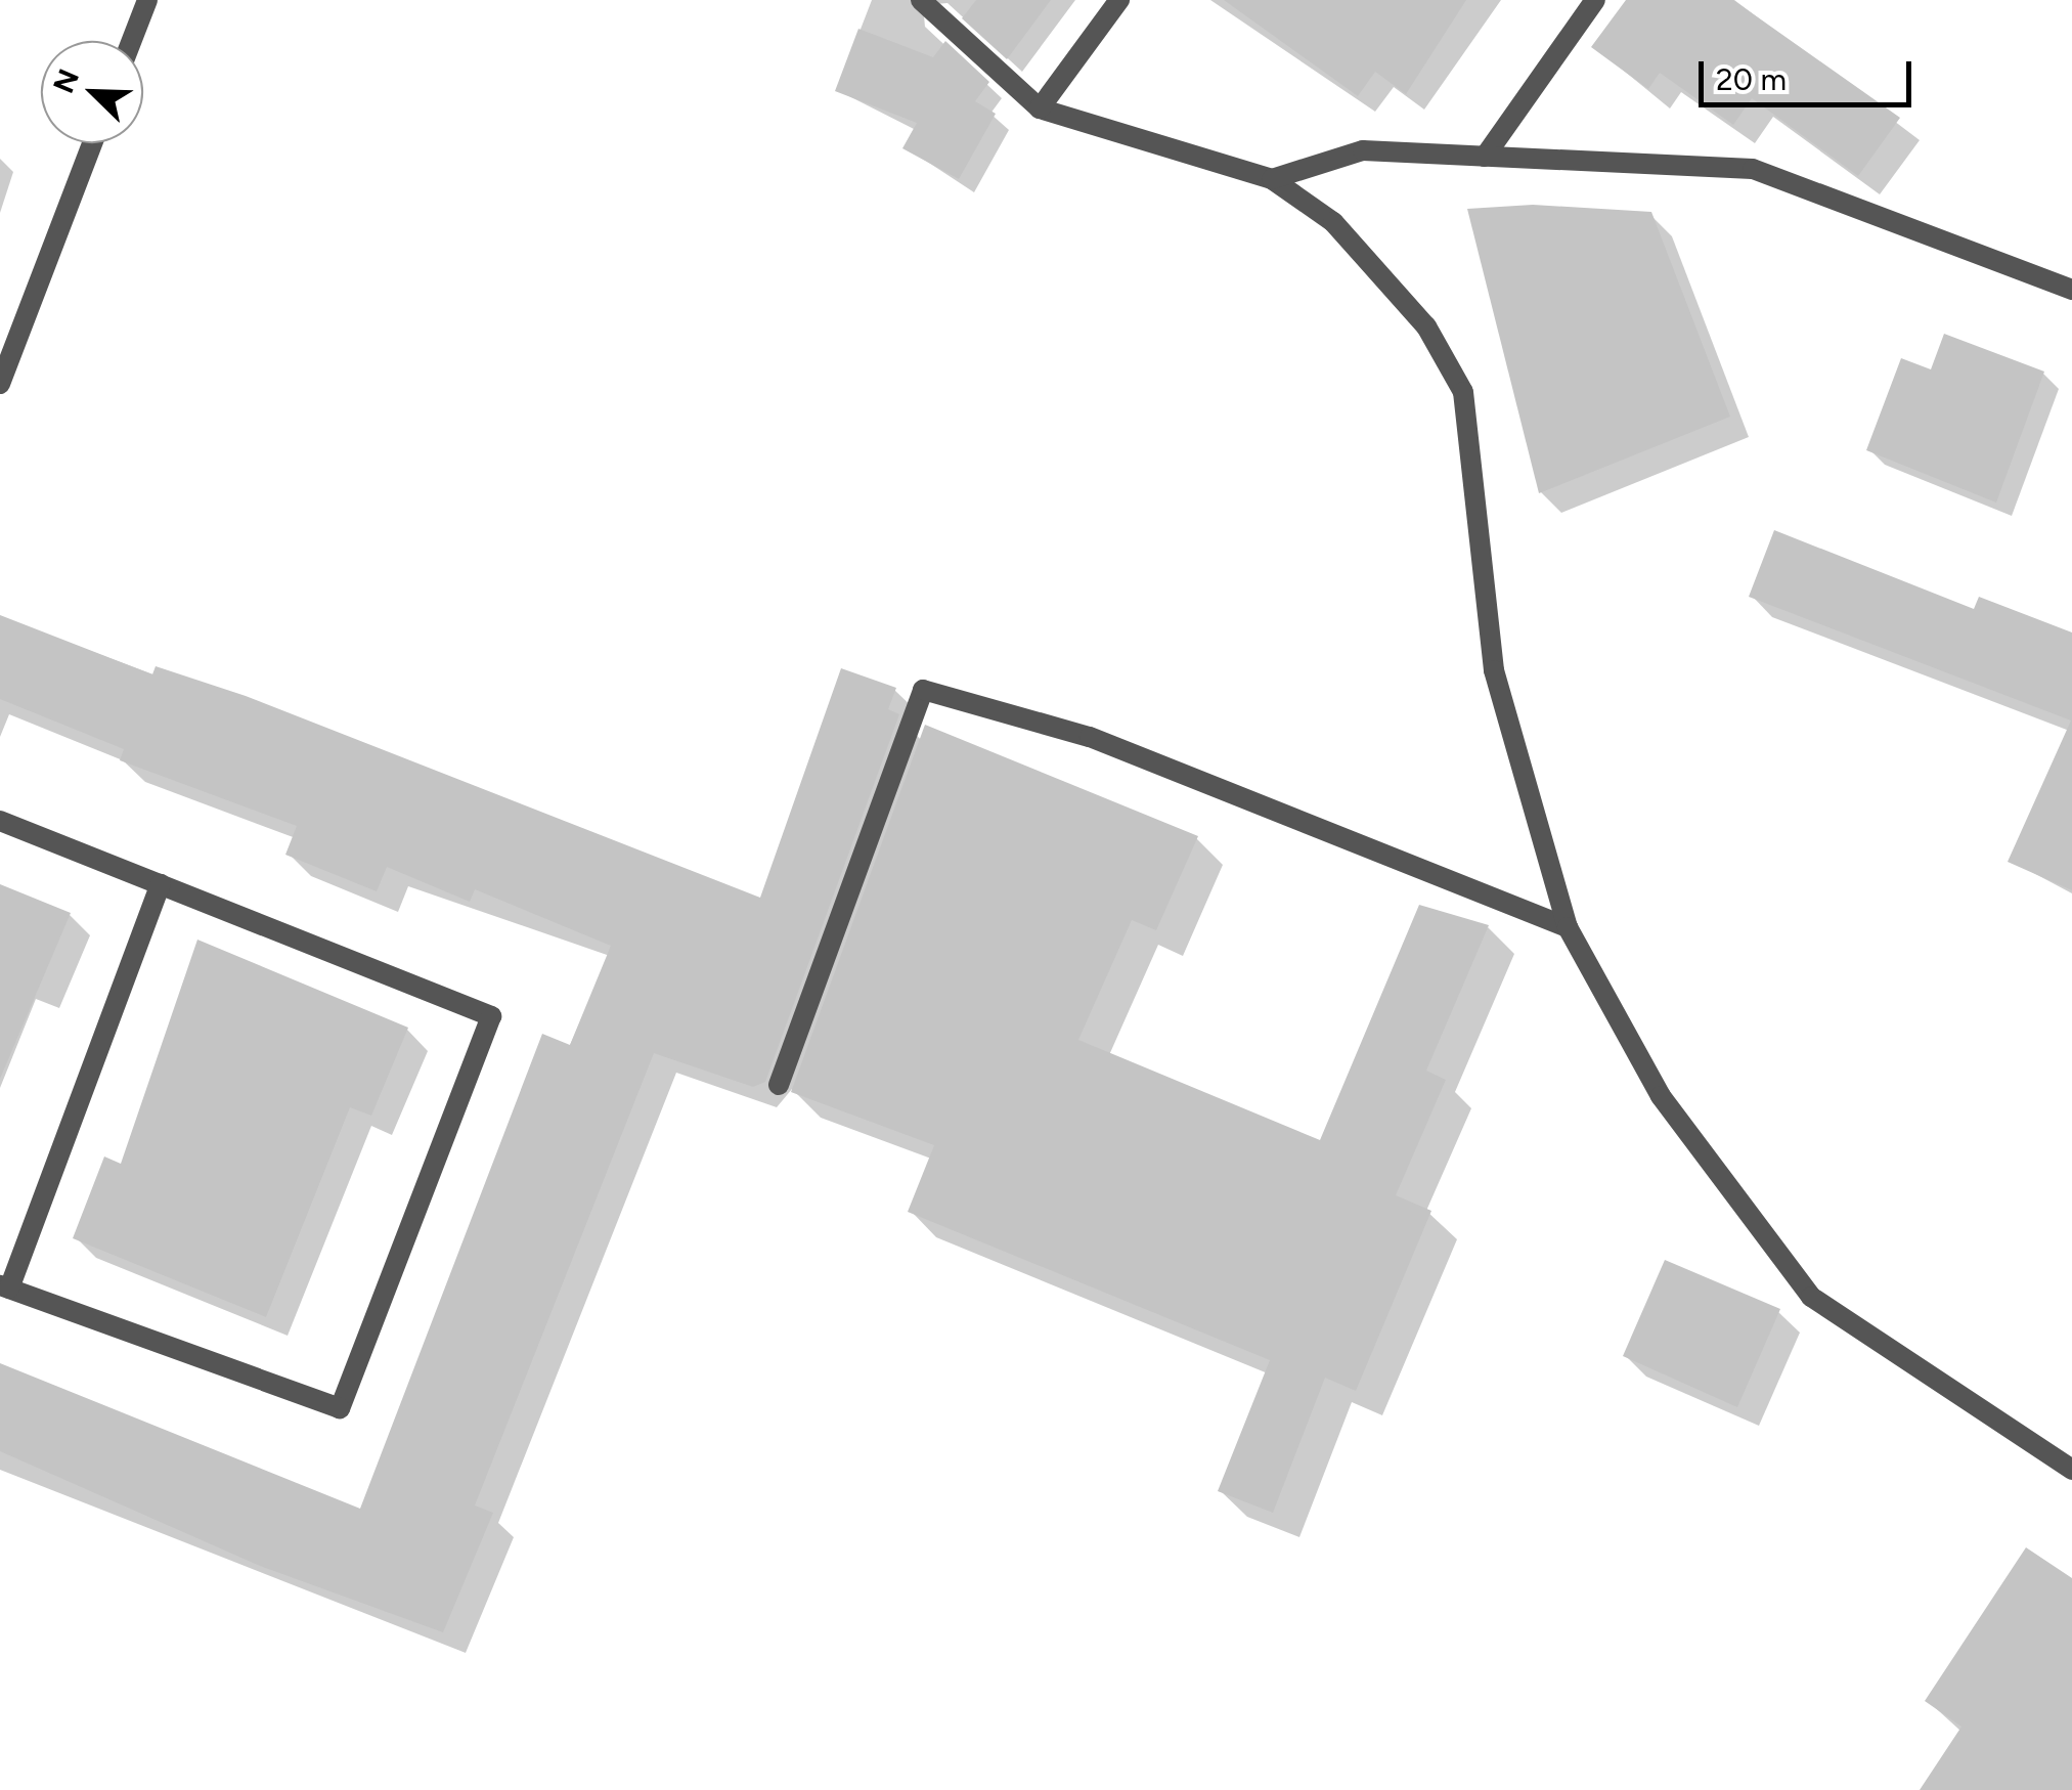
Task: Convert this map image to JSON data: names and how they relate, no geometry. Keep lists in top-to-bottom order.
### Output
{
  "scale_bar": "20 m",
  "north": "top left"
}
